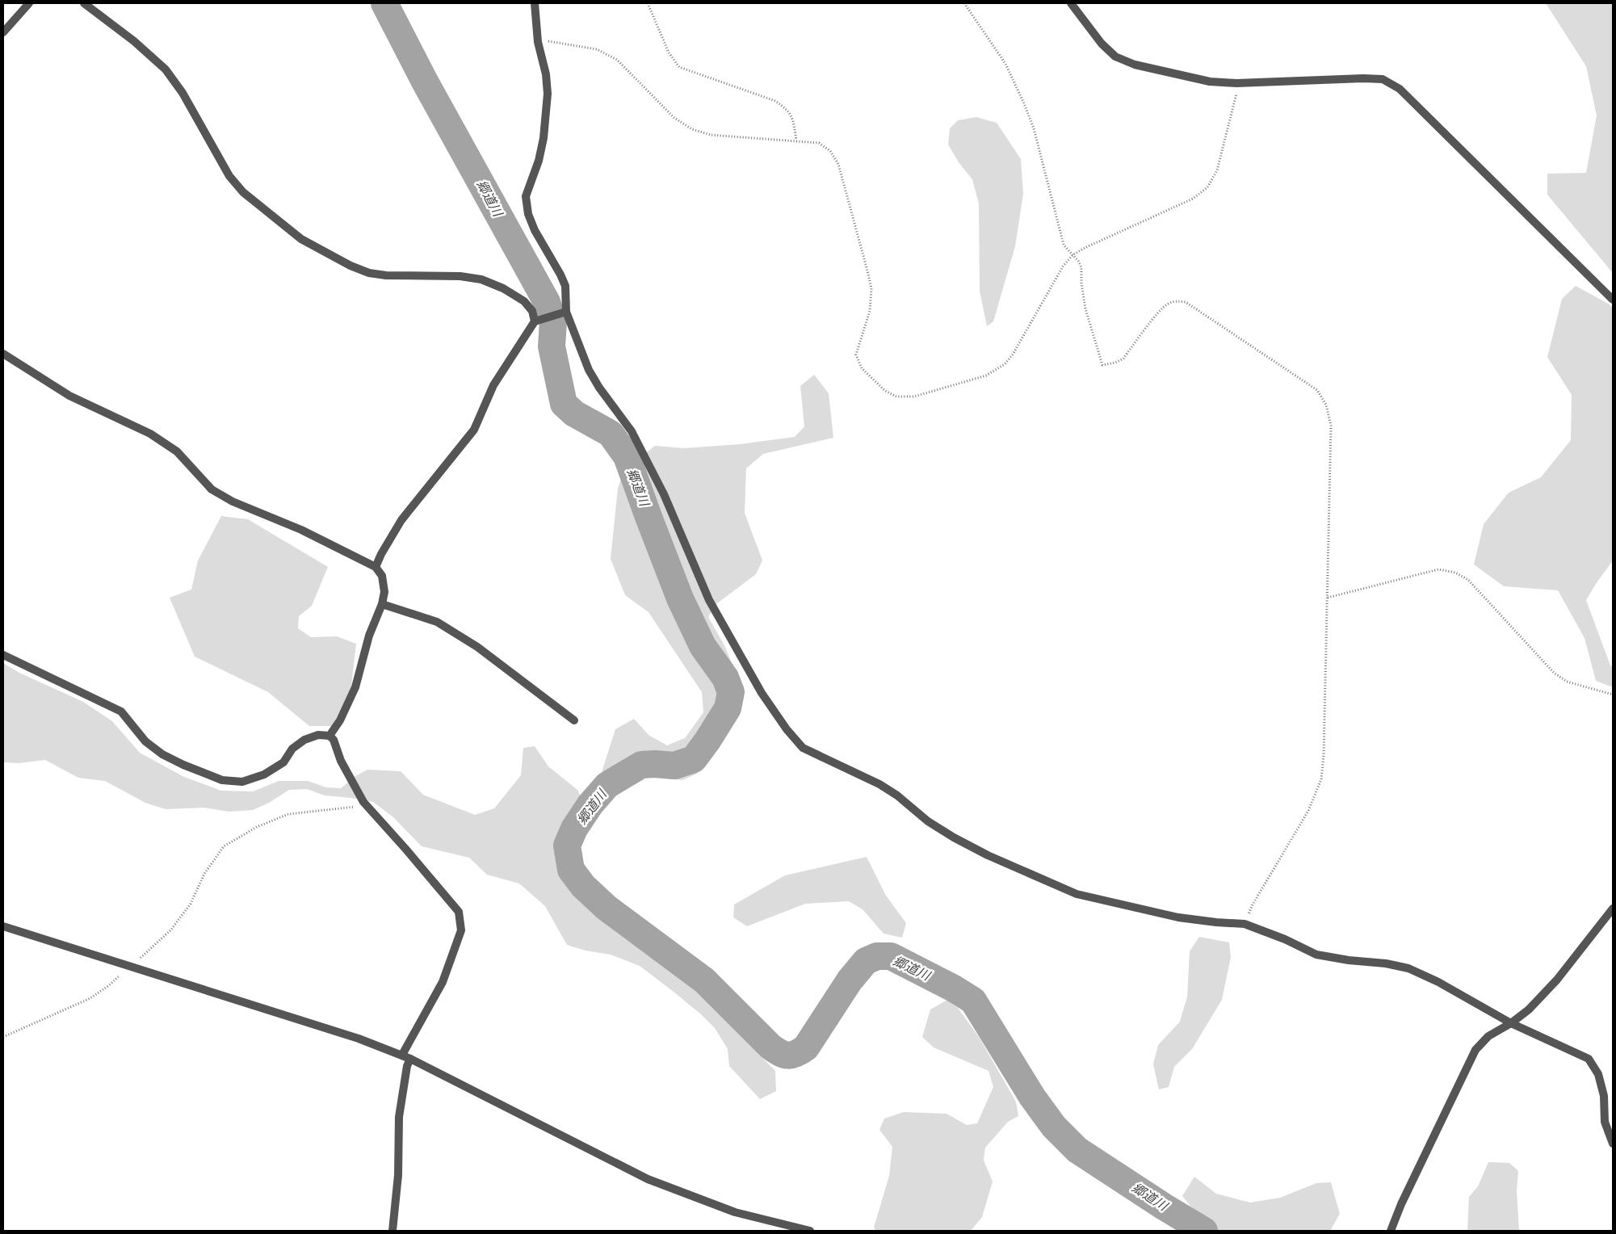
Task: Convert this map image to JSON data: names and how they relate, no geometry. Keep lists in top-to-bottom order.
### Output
{
  "water": ["郷道川"]
}
